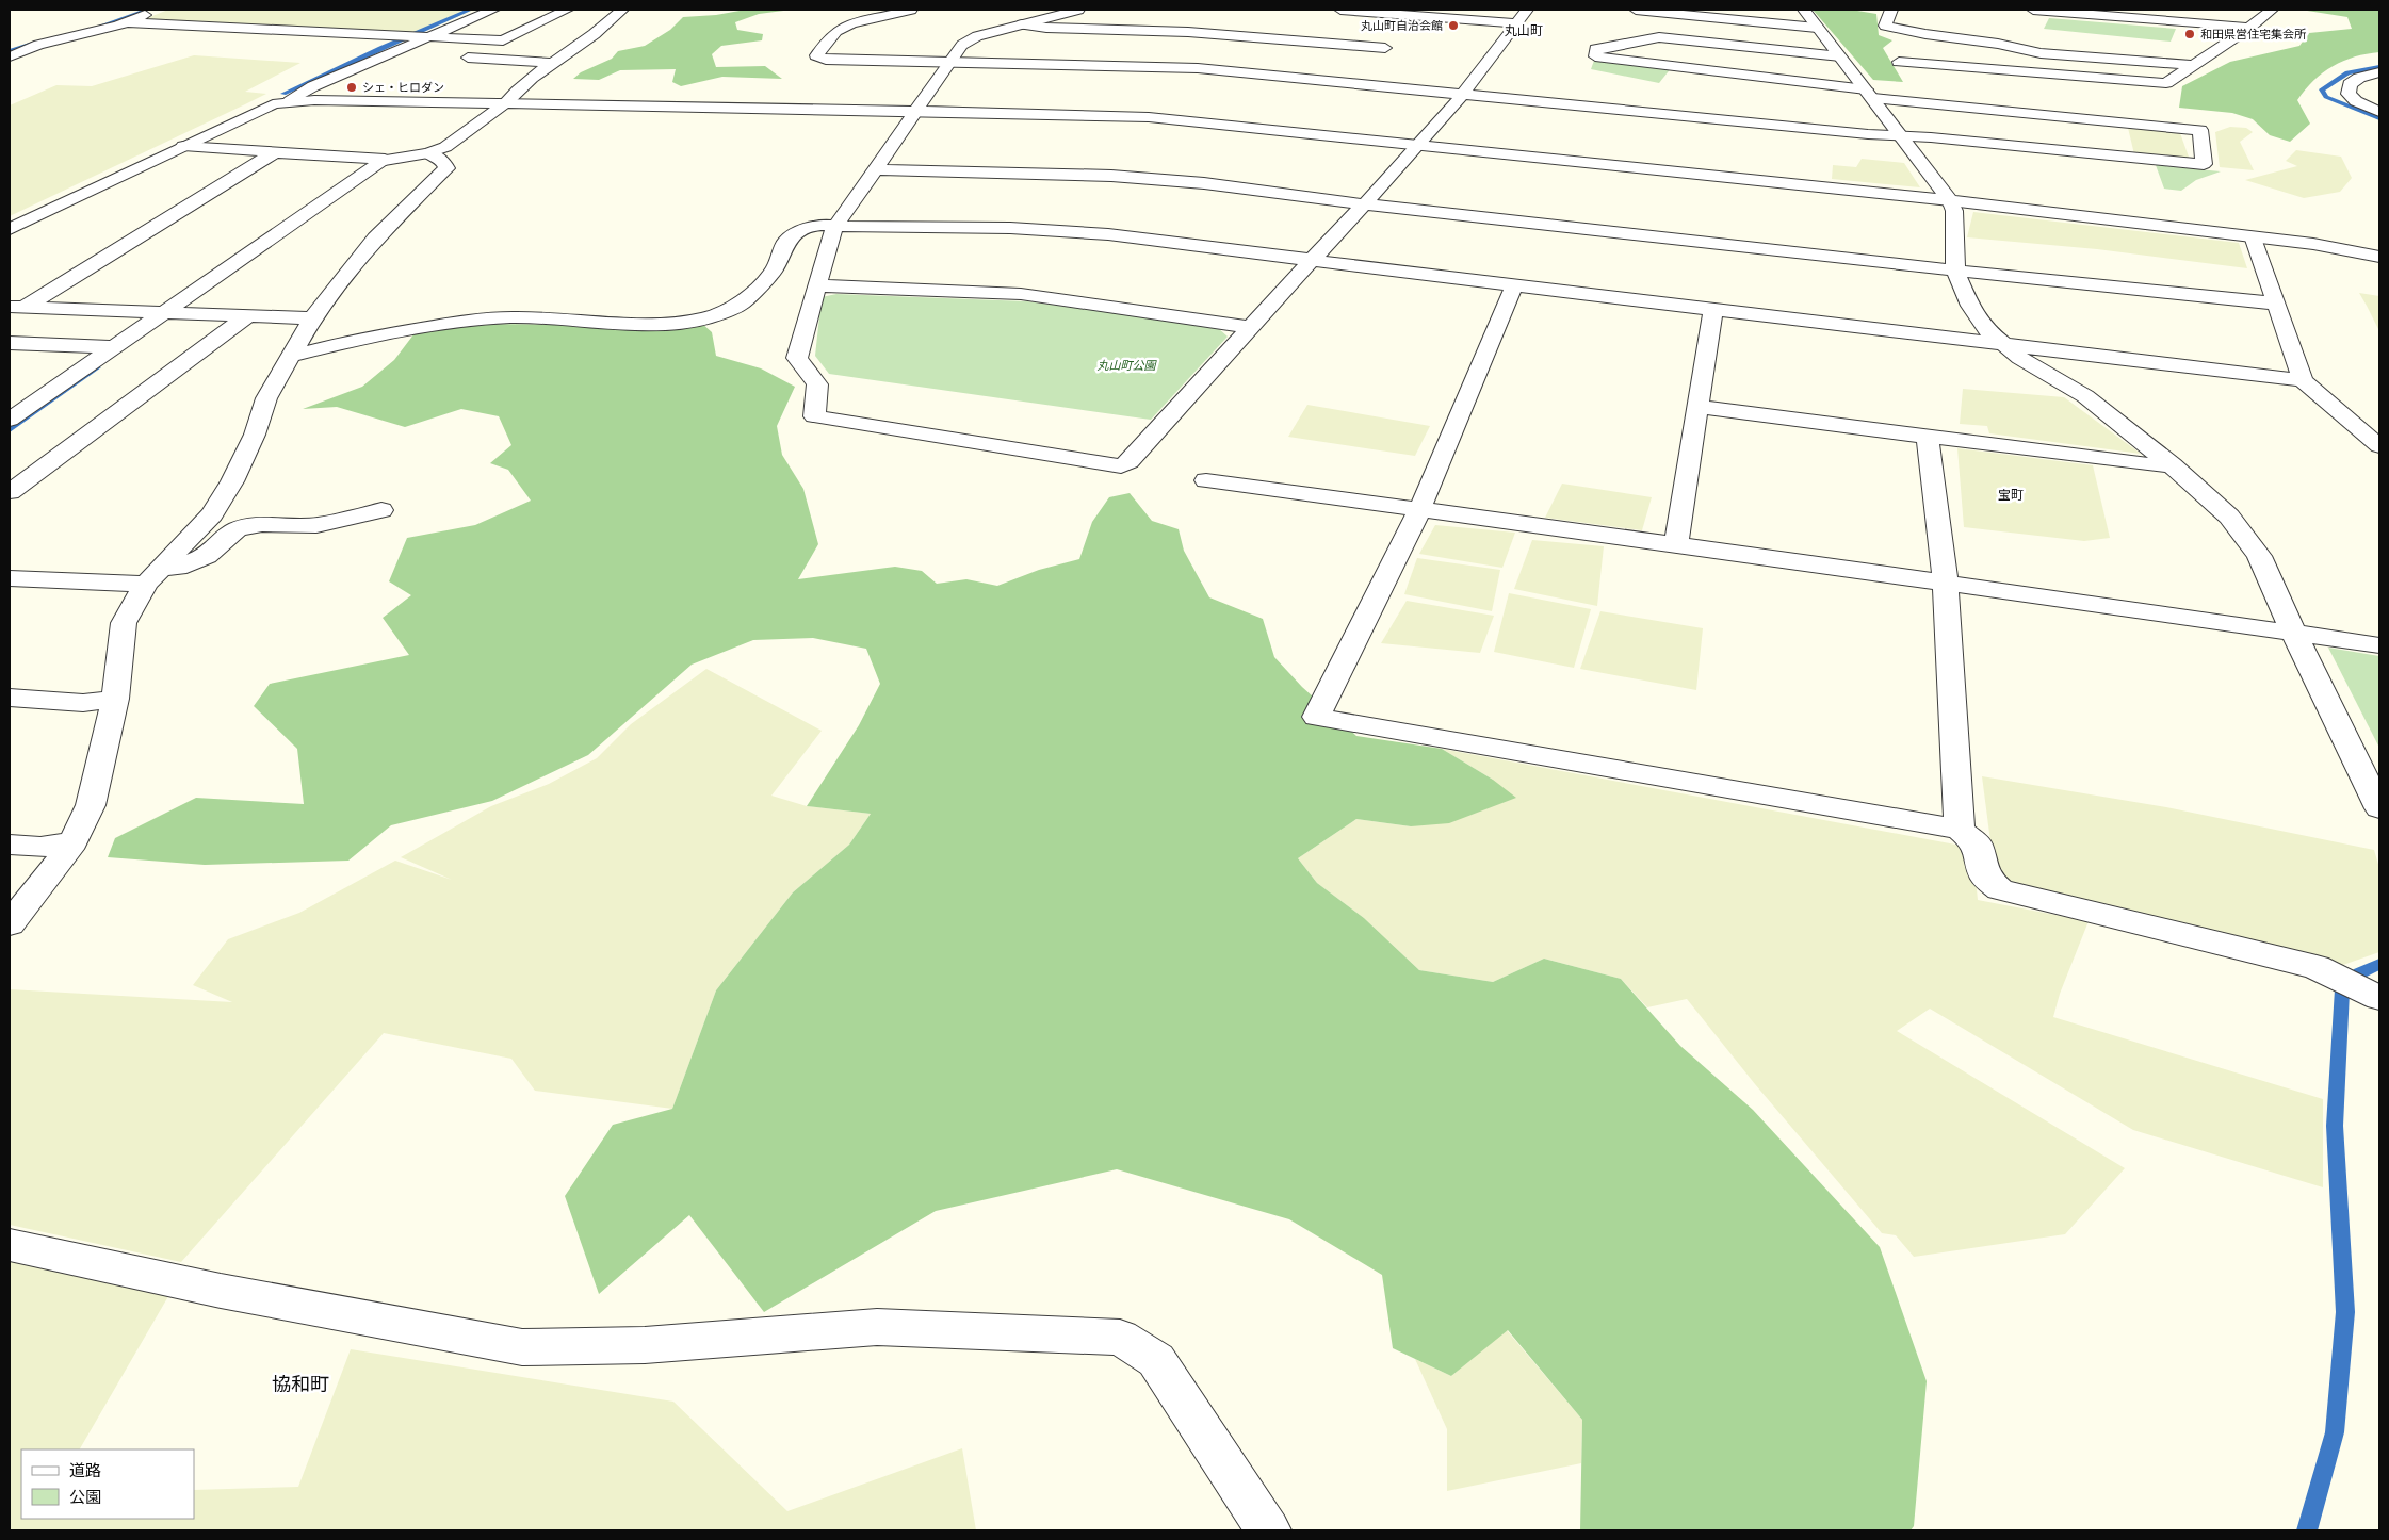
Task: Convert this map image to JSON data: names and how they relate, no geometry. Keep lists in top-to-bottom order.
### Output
{
  "districts": ["丸山町", "宝町", "協和町"],
  "parks": ["丸山町公園"],
  "places": ["丸山町自治会館", "和田県営住宅集会所", "シェ・ヒロダン"],
  "legend": ["道路", "公園"]
}
